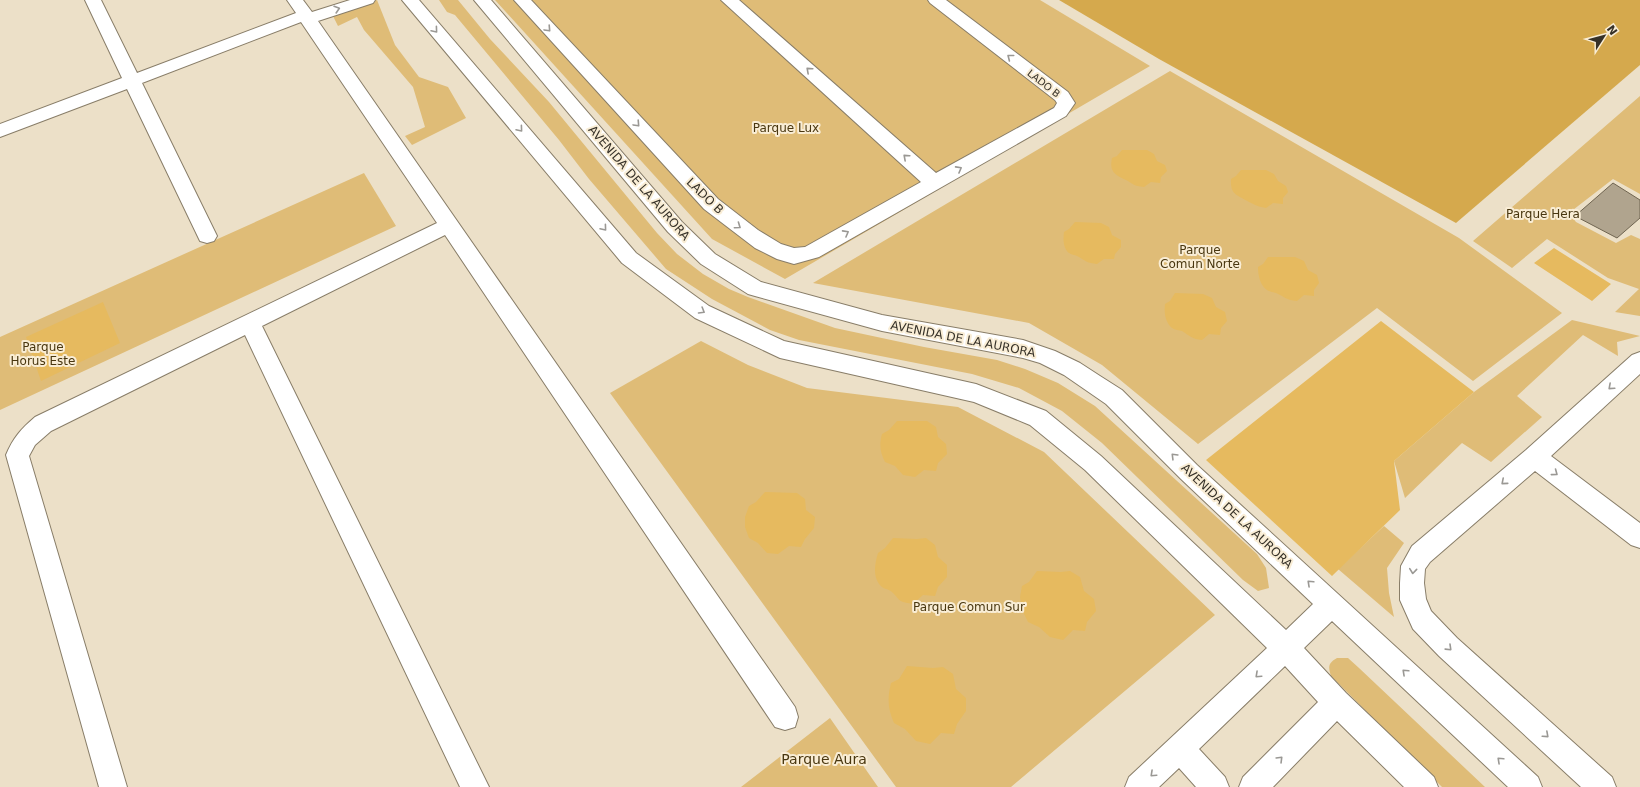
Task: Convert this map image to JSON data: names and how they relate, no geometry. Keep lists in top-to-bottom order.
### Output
{
  "streets": {
    "street": ["LADO B", "AVENIDA DE LA AURORA"]
  },
  "parks": [
    "Parque Lux",
    "Parque Hera",
    "Parque Comun Norte",
    "Parque Horus Este",
    "Parque Comun Sur",
    "Parque Aura"
  ],
  "north": "top right"
}
